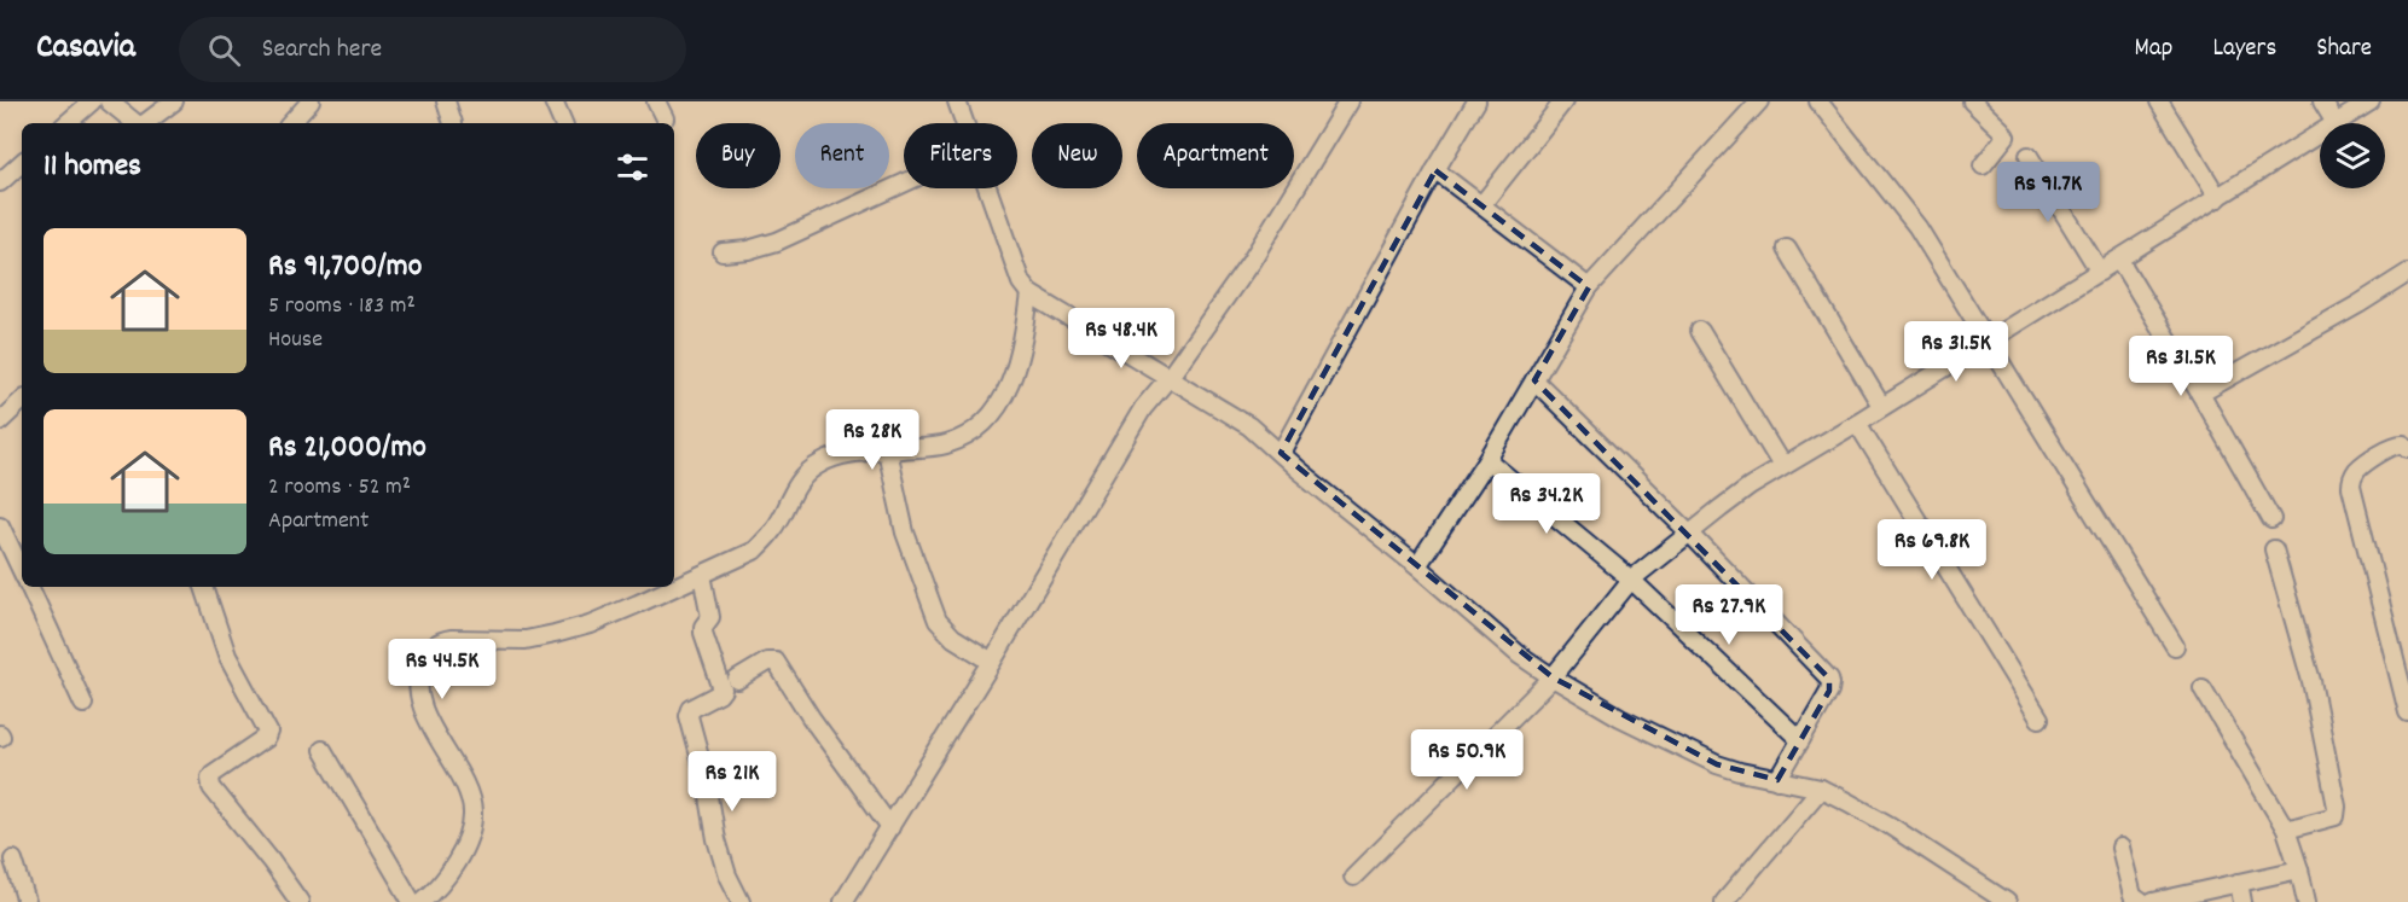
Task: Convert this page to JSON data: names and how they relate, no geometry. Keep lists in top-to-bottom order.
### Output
{
  "page": {
    "header": "Casavia",
    "search": "Search here",
    "nav": ["Map", "Layers", "Share"],
    "chip": [
      "Buy",
      "Rent",
      "Filters",
      "New",
      "Apartment"
    ],
    "heading": "11 homes",
    "price": [
      "Rs 91.7K",
      "Rs 48.4K",
      "Rs 31.5K",
      "Rs 31.5K",
      "Rs 28K",
      "Rs 34.2K",
      "Rs 69.8K",
      "Rs 27.9K",
      "Rs 44.5K",
      "Rs 50.9K",
      "Rs 21K"
    ],
    "list": [
      {
        "name": "Rs 91,700/mo",
        "note": "5 rooms · 183 m² · House"
      },
      {
        "name": "Rs 21,000/mo",
        "note": "2 rooms · 52 m² · Apartment"
      }
    ]
  }
}
